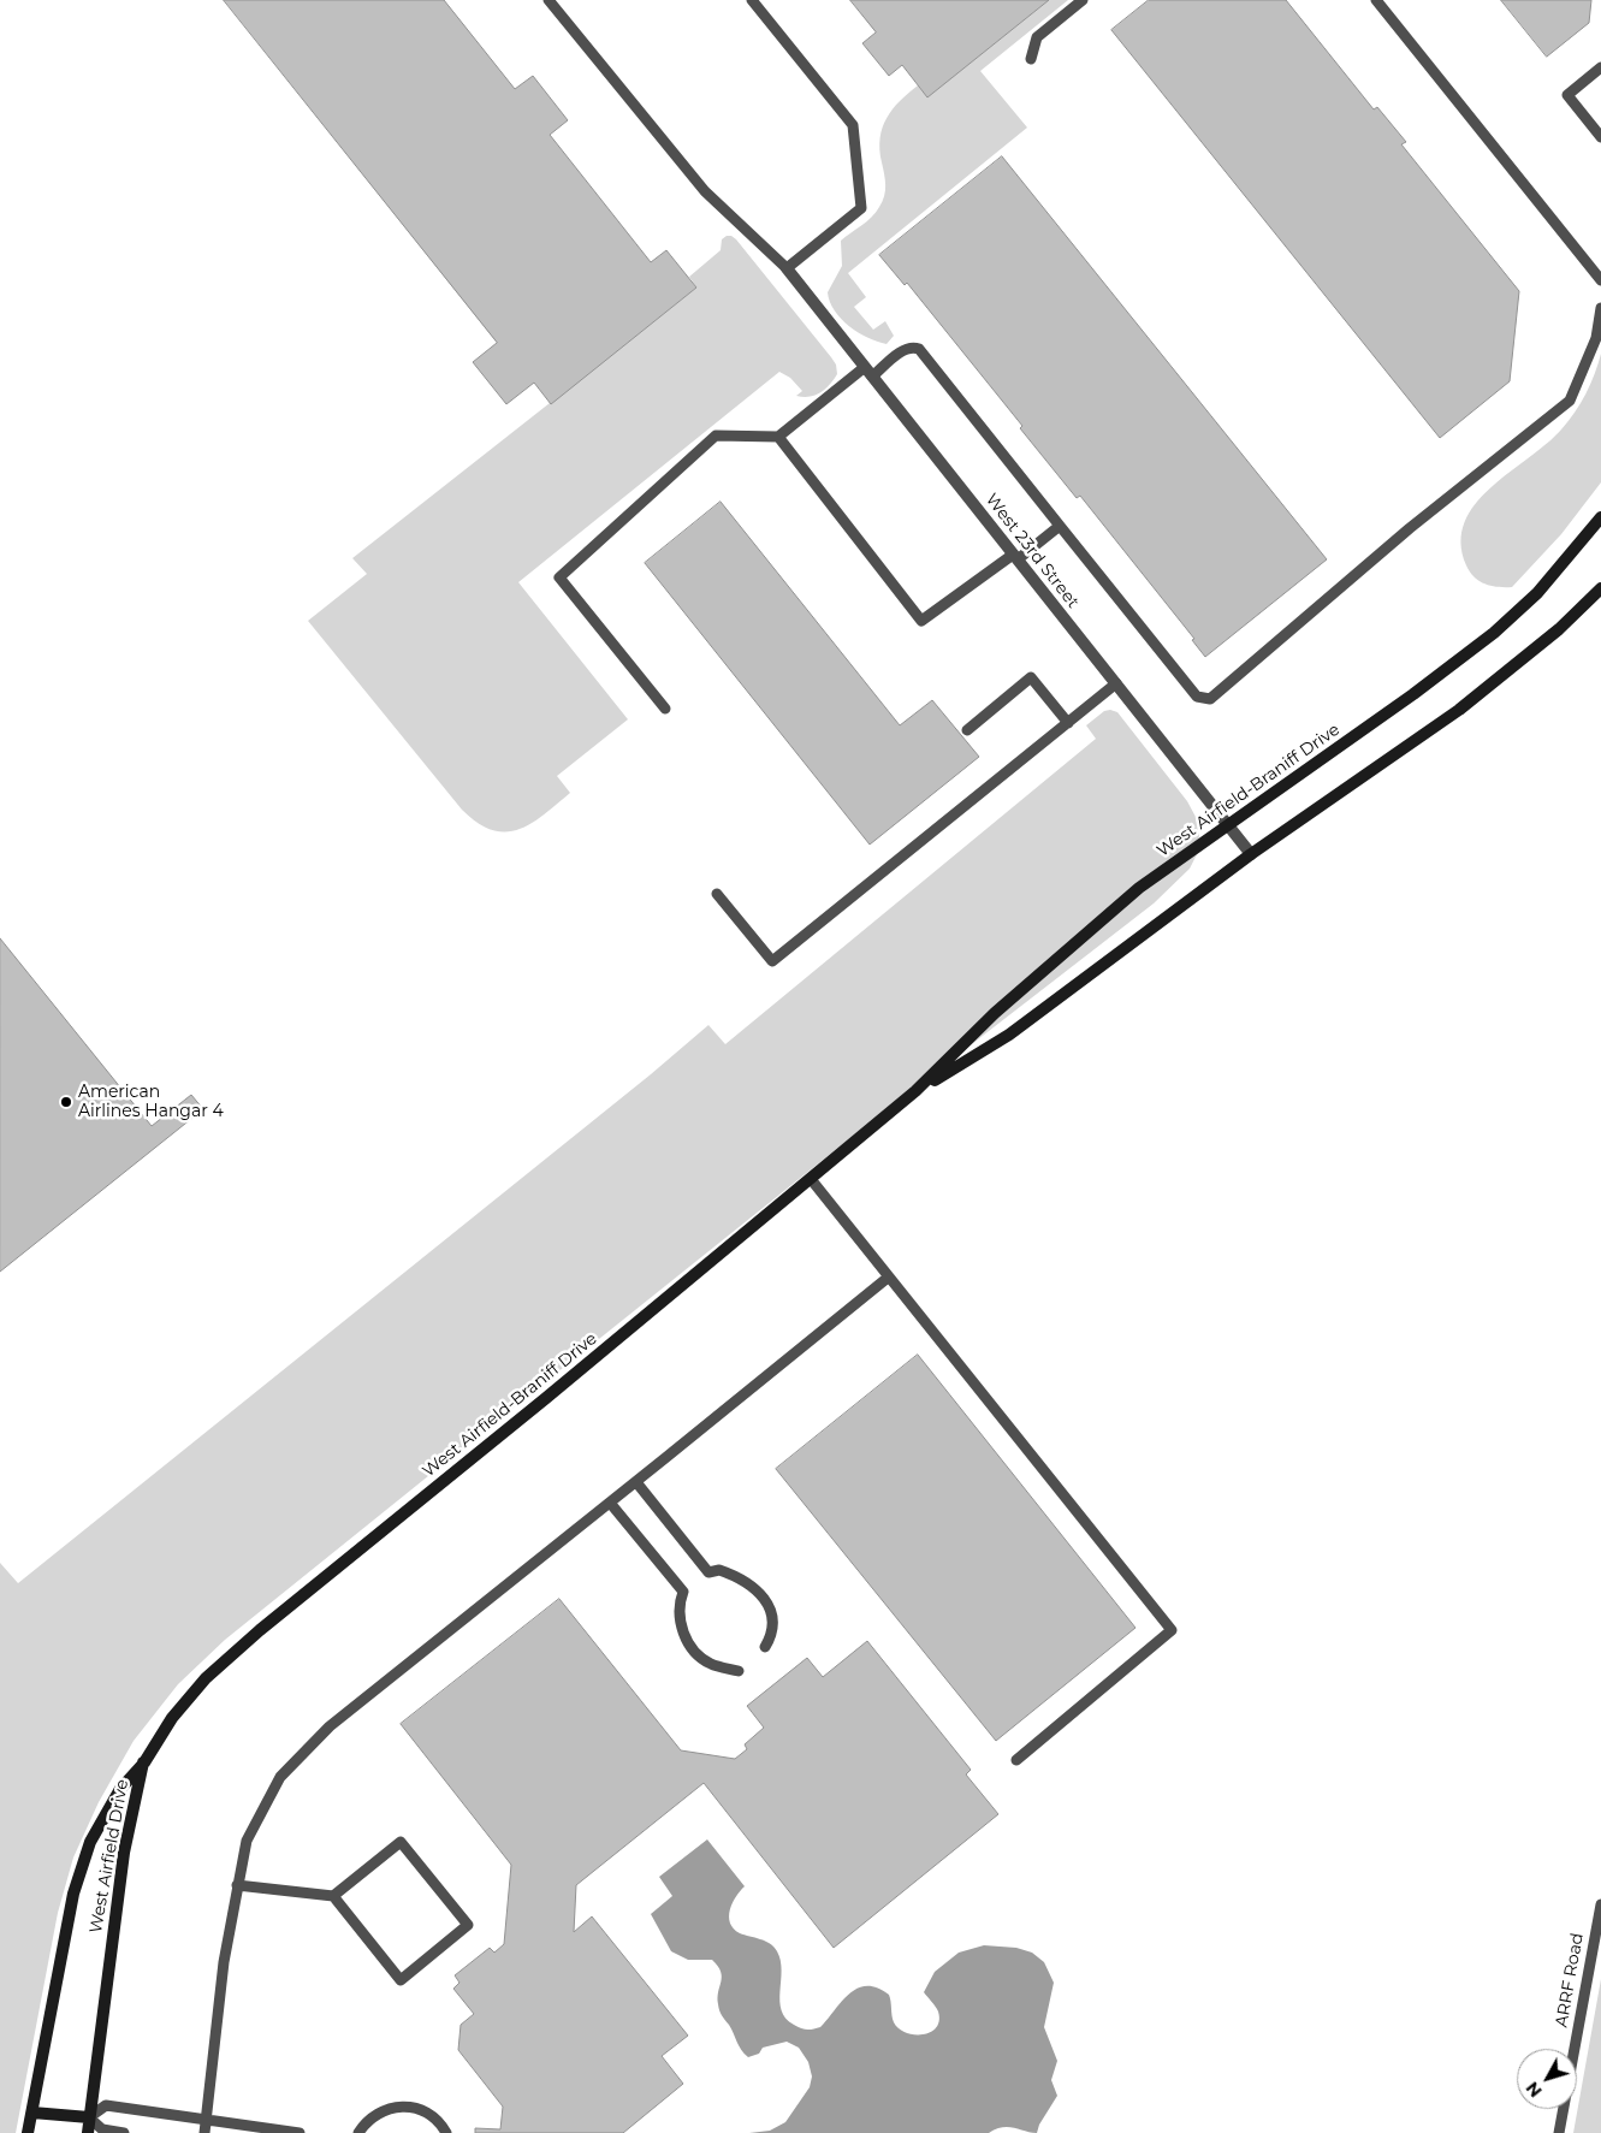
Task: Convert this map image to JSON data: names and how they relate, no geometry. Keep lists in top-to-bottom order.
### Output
{
  "streets": {
    "street": ["West 23rd Street", "West Airfield-Braniff Drive", "West Airfield Drive"],
    "lane": ["ARRF Road"]
  },
  "crossings": [
    ["West 23rd Street", "West Airfield-Braniff Drive"],
    ["West Airfield-Braniff Drive", "West Airfield Drive"]
  ],
  "places": ["American Airlines Hangar 4"],
  "north": "bottom left"
}
